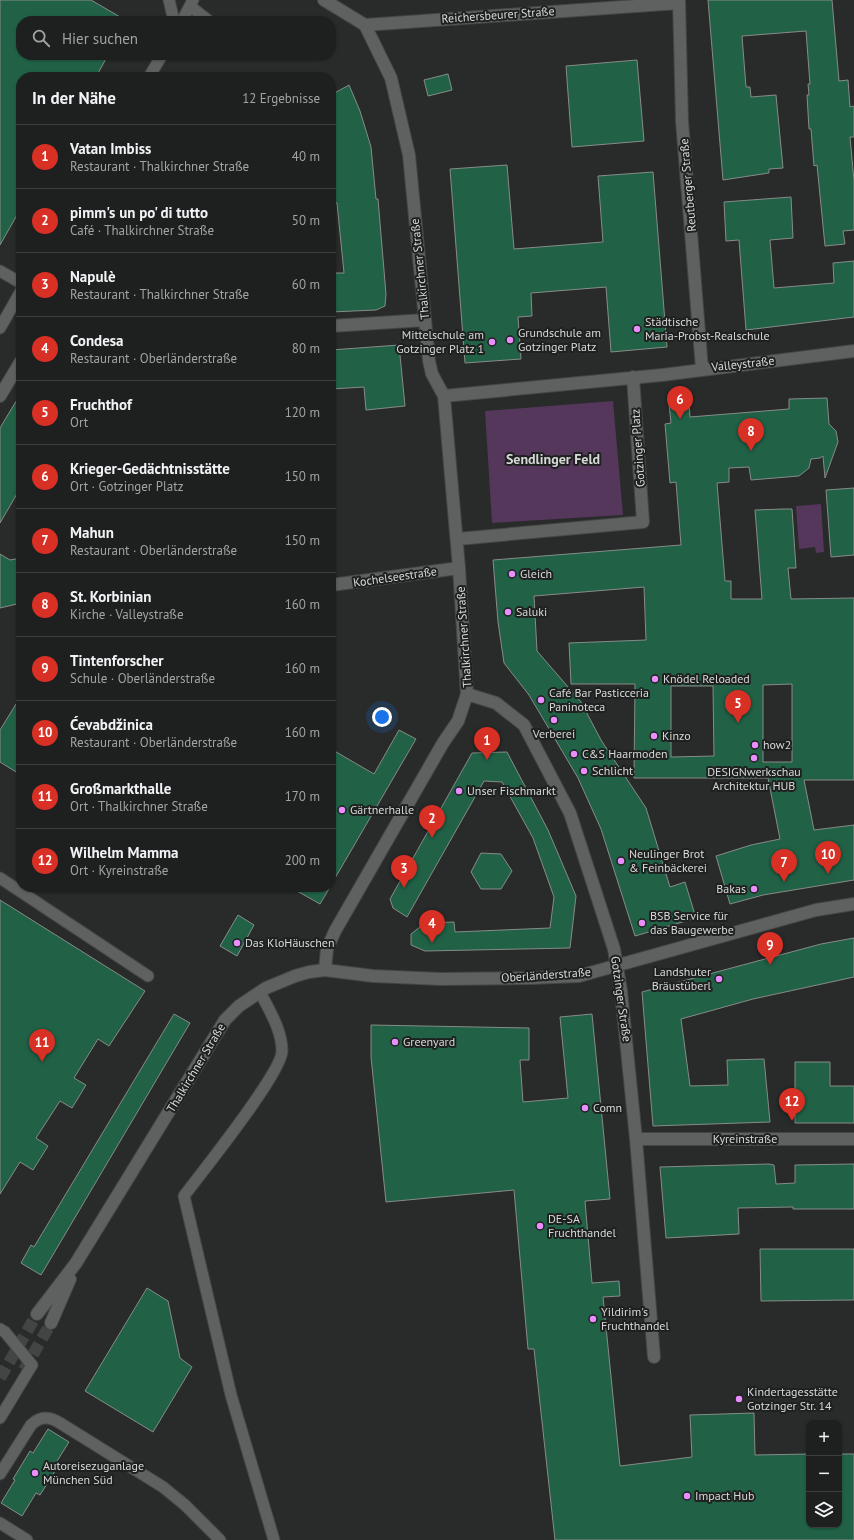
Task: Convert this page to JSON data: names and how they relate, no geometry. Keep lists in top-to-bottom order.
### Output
{
  "streets": {
    "street": [
      "Reichersbeurer Straße",
      "Reutberger Straße",
      "Thalkirchner Straße",
      "Valleystraße",
      "Gotzinger Platz",
      "Kochelseestraße",
      "Oberländerstraße",
      "Gotzinger Straße",
      "Kyreinstraße"
    ]
  },
  "crossings": [
    ["Reichersbeurer Straße", "Reutberger Straße"],
    ["Reichersbeurer Straße", "Thalkirchner Straße"],
    ["Reutberger Straße", "Valleystraße"],
    ["Thalkirchner Straße", "Gotzinger Platz"],
    ["Thalkirchner Straße", "Kochelseestraße"],
    ["Thalkirchner Straße", "Oberländerstraße"],
    ["Thalkirchner Straße", "Gotzinger Straße"],
    ["Valleystraße", "Gotzinger Platz"],
    ["Oberländerstraße", "Gotzinger Straße"],
    ["Gotzinger Straße", "Kyreinstraße"]
  ],
  "districts": ["Sendlinger Feld"],
  "places": [
    "Städtische Maria-Probst-Realschule",
    "Grundschule am Gotzinger Platz",
    "Mittelschule am Gotzinger Platz 1",
    "Gleich",
    "Saluki",
    "Knödel Reloaded",
    "Café Bar Pasticceria Paninoteca",
    "Verberei",
    "Kinzo",
    "how2",
    "C&S Haarmoden",
    "DESIGNwerkschau Architektur HUB",
    "Schlicht",
    "Unser Fischmarkt",
    "Gärtnerhalle",
    "Neulinger Brot & Feinbäckerei",
    "Bakas",
    "BSB Service für das Baugewerbe",
    "Das KloHäuschen",
    "Landshuter Bräustüberl",
    "Greenyard",
    "Comn",
    "DE-SA Fruchthandel",
    "Yildirim's Fruchthandel",
    "Kindertagesstätte Gotzinger Str. 14",
    "Autoreisezuganlage München Süd",
    "Impact Hub"
  ],
  "page": {
    "search": "Hier suchen",
    "heading": ["In der Nähe", "12 Ergebnisse"],
    "list": [
      {
        "mark": "1",
        "name": "Vatan Imbiss",
        "note": "Restaurant · Thalkirchner Straße",
        "value": "40 m"
      },
      {
        "mark": "2",
        "name": "pimm's un po' di tutto",
        "note": "Café · Thalkirchner Straße",
        "value": "50 m"
      },
      {
        "mark": "3",
        "name": "Napulè",
        "note": "Restaurant · Thalkirchner Straße",
        "value": "60 m"
      },
      {
        "mark": "4",
        "name": "Condesa",
        "note": "Restaurant · Oberländerstraße",
        "value": "80 m"
      },
      {
        "mark": "5",
        "name": "Fruchthof",
        "note": "Ort",
        "value": "120 m"
      },
      {
        "mark": "6",
        "name": "Krieger-Gedächtnisstätte",
        "note": "Ort · Gotzinger Platz",
        "value": "150 m"
      },
      {
        "mark": "7",
        "name": "Mahun",
        "note": "Restaurant · Oberländerstraße",
        "value": "150 m"
      },
      {
        "mark": "8",
        "name": "St. Korbinian",
        "note": "Kirche · Valleystraße",
        "value": "160 m"
      },
      {
        "mark": "9",
        "name": "Tintenforscher",
        "note": "Schule · Oberländerstraße",
        "value": "160 m"
      },
      {
        "mark": "10",
        "name": "Ćevabdžinica",
        "note": "Restaurant · Oberländerstraße",
        "value": "160 m"
      },
      {
        "mark": "11",
        "name": "Großmarkthalle",
        "note": "Ort · Thalkirchner Straße",
        "value": "170 m"
      },
      {
        "mark": "12",
        "name": "Wilhelm Mamma",
        "note": "Ort · Kyreinstraße",
        "value": "200 m"
      }
    ],
    "pins": [
      "6",
      "8",
      "5",
      "1",
      "2",
      "10",
      "7",
      "3",
      "4",
      "9",
      "11",
      "12"
    ],
    "map_buttons": ["+", "−"]
  }
}
